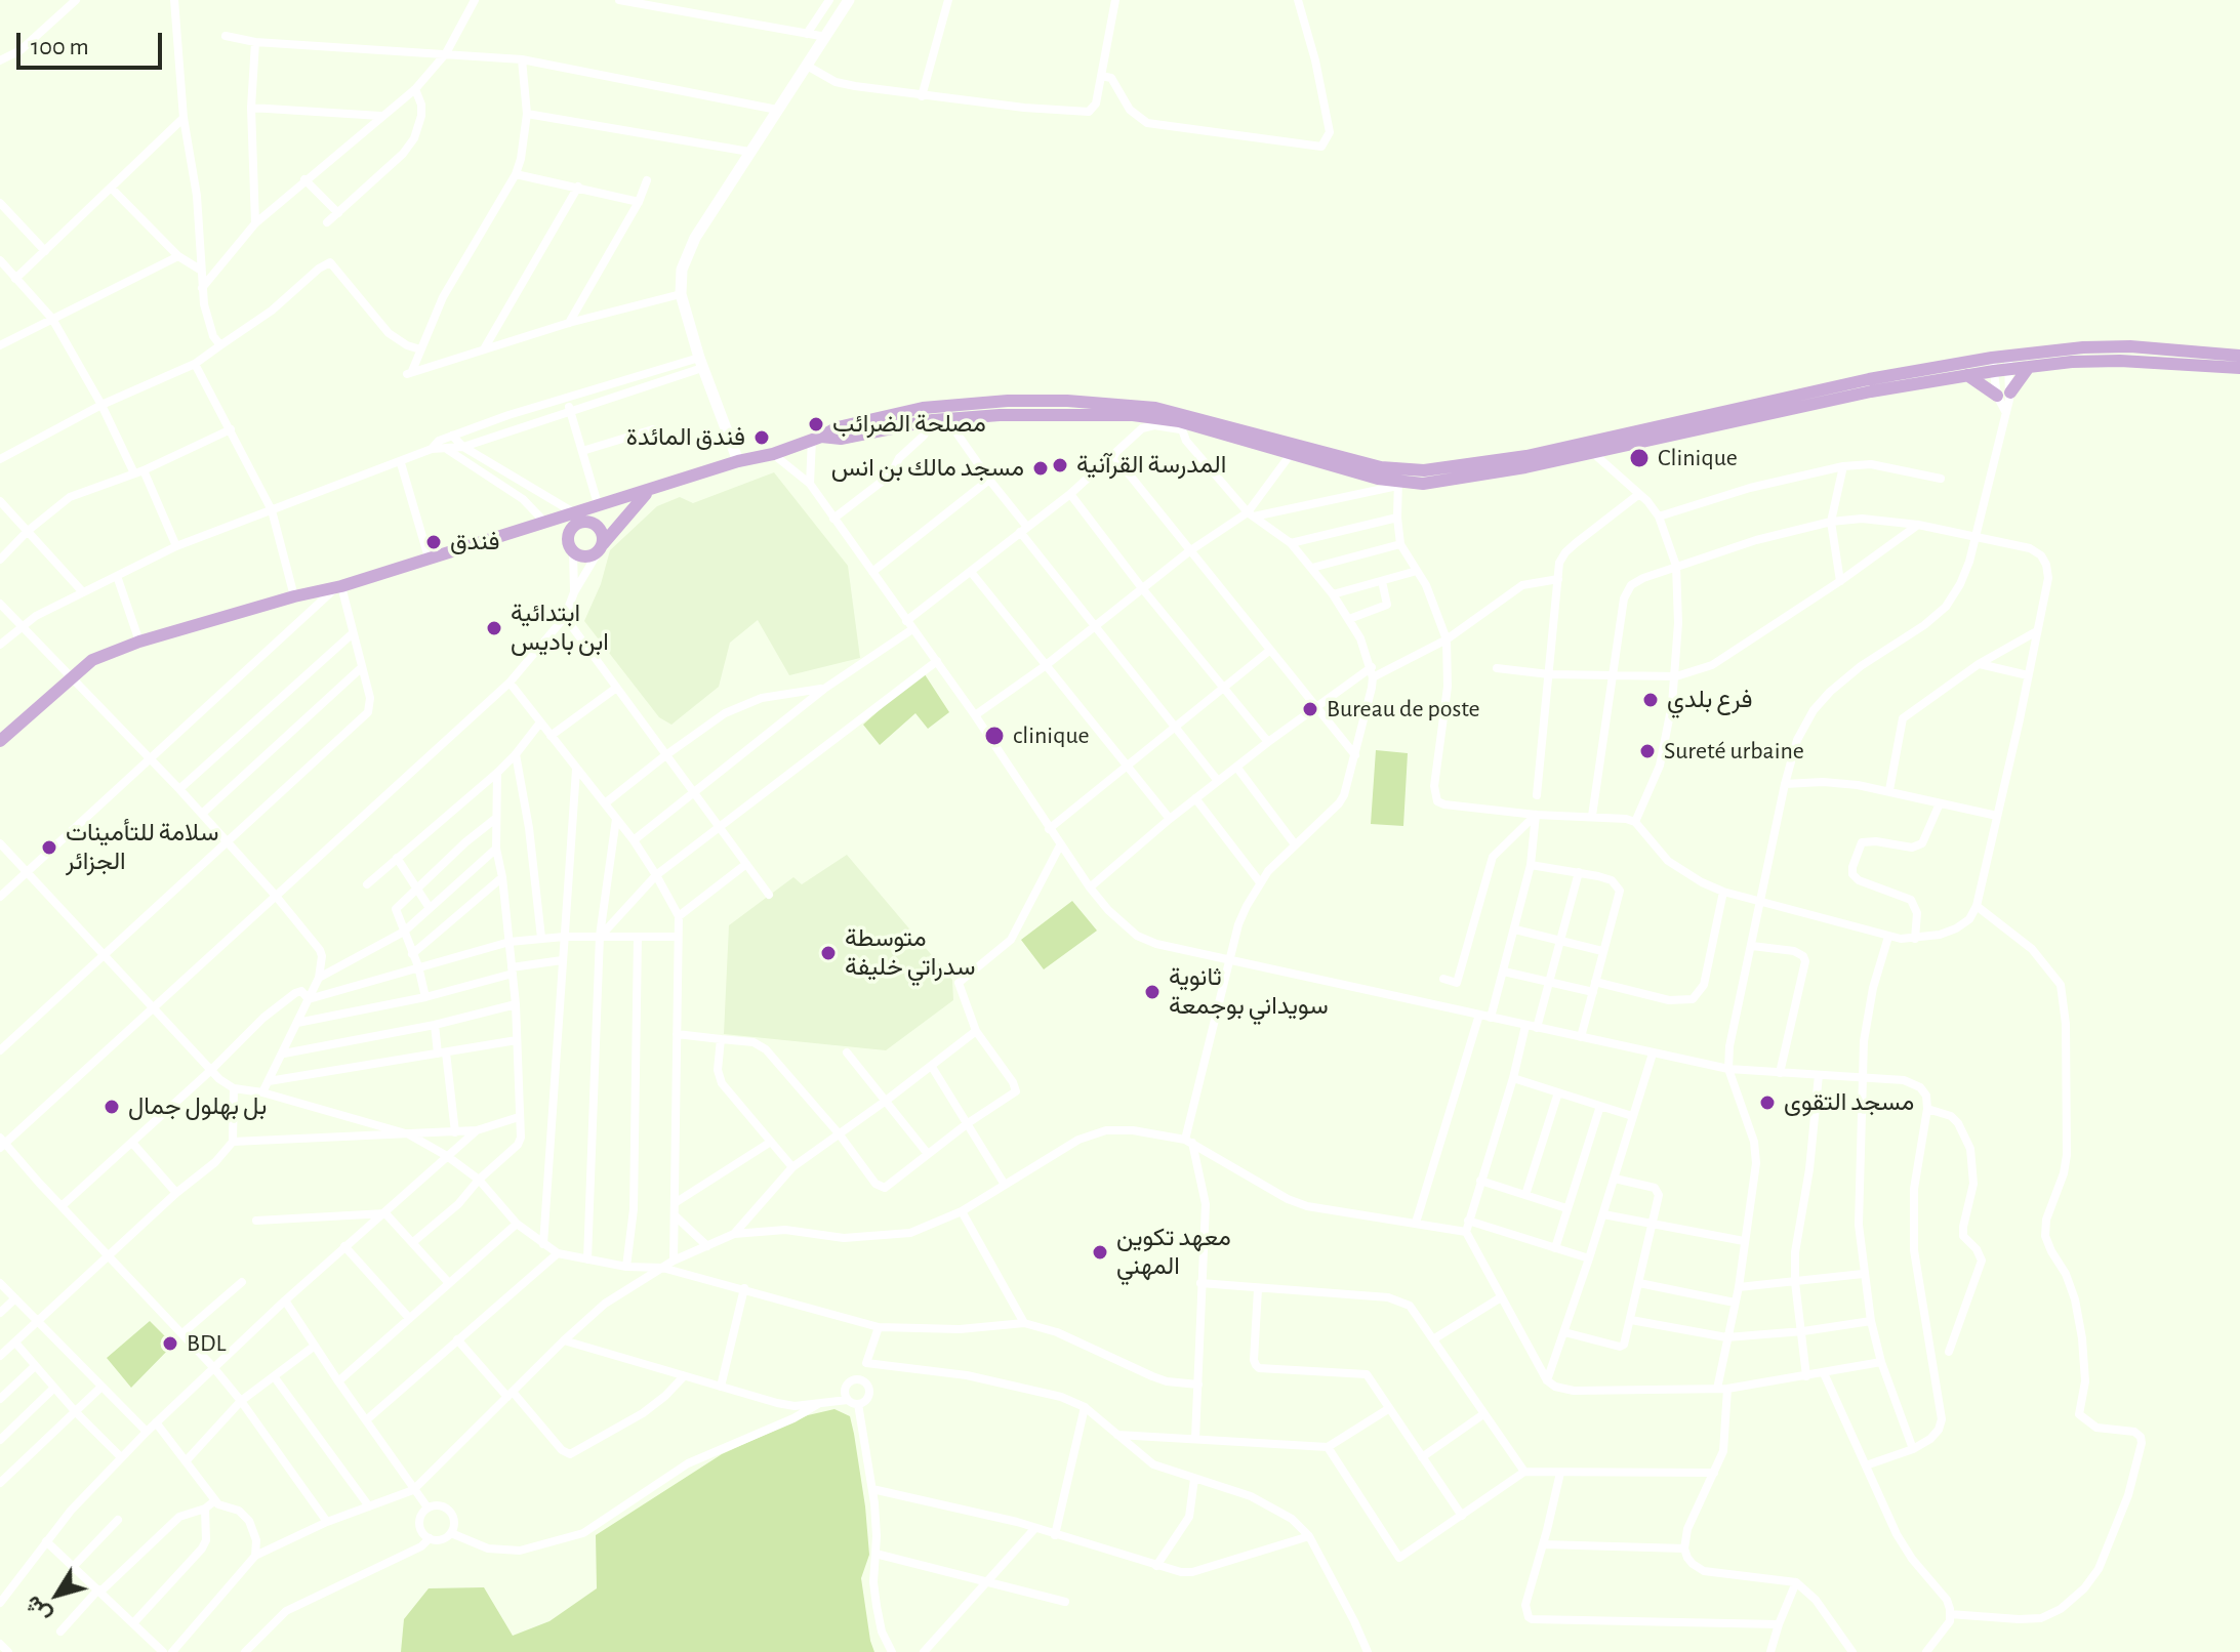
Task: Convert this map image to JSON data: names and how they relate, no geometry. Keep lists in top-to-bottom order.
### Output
{
  "places": [
    "مصلحة الضرائب",
    "فندق المائدة",
    "Clinique",
    "المدرسة القرآنية",
    "مسجد مالك بن انس",
    "فندق",
    "ابتدائية ابن باديس",
    "فرع بلدي",
    "Bureau de poste",
    "clinique",
    "Sureté urbaine",
    "سلامة للتأمينات الجزائر",
    "متوسطة سدراتي خليفة",
    "ثانوية سويداني بوجمعة",
    "مسجد التقوى",
    "بل بهلول جمال",
    "معهد تكوين المهني",
    "BDL"
  ],
  "scale_bar": "100 m",
  "north": "bottom left"
}
